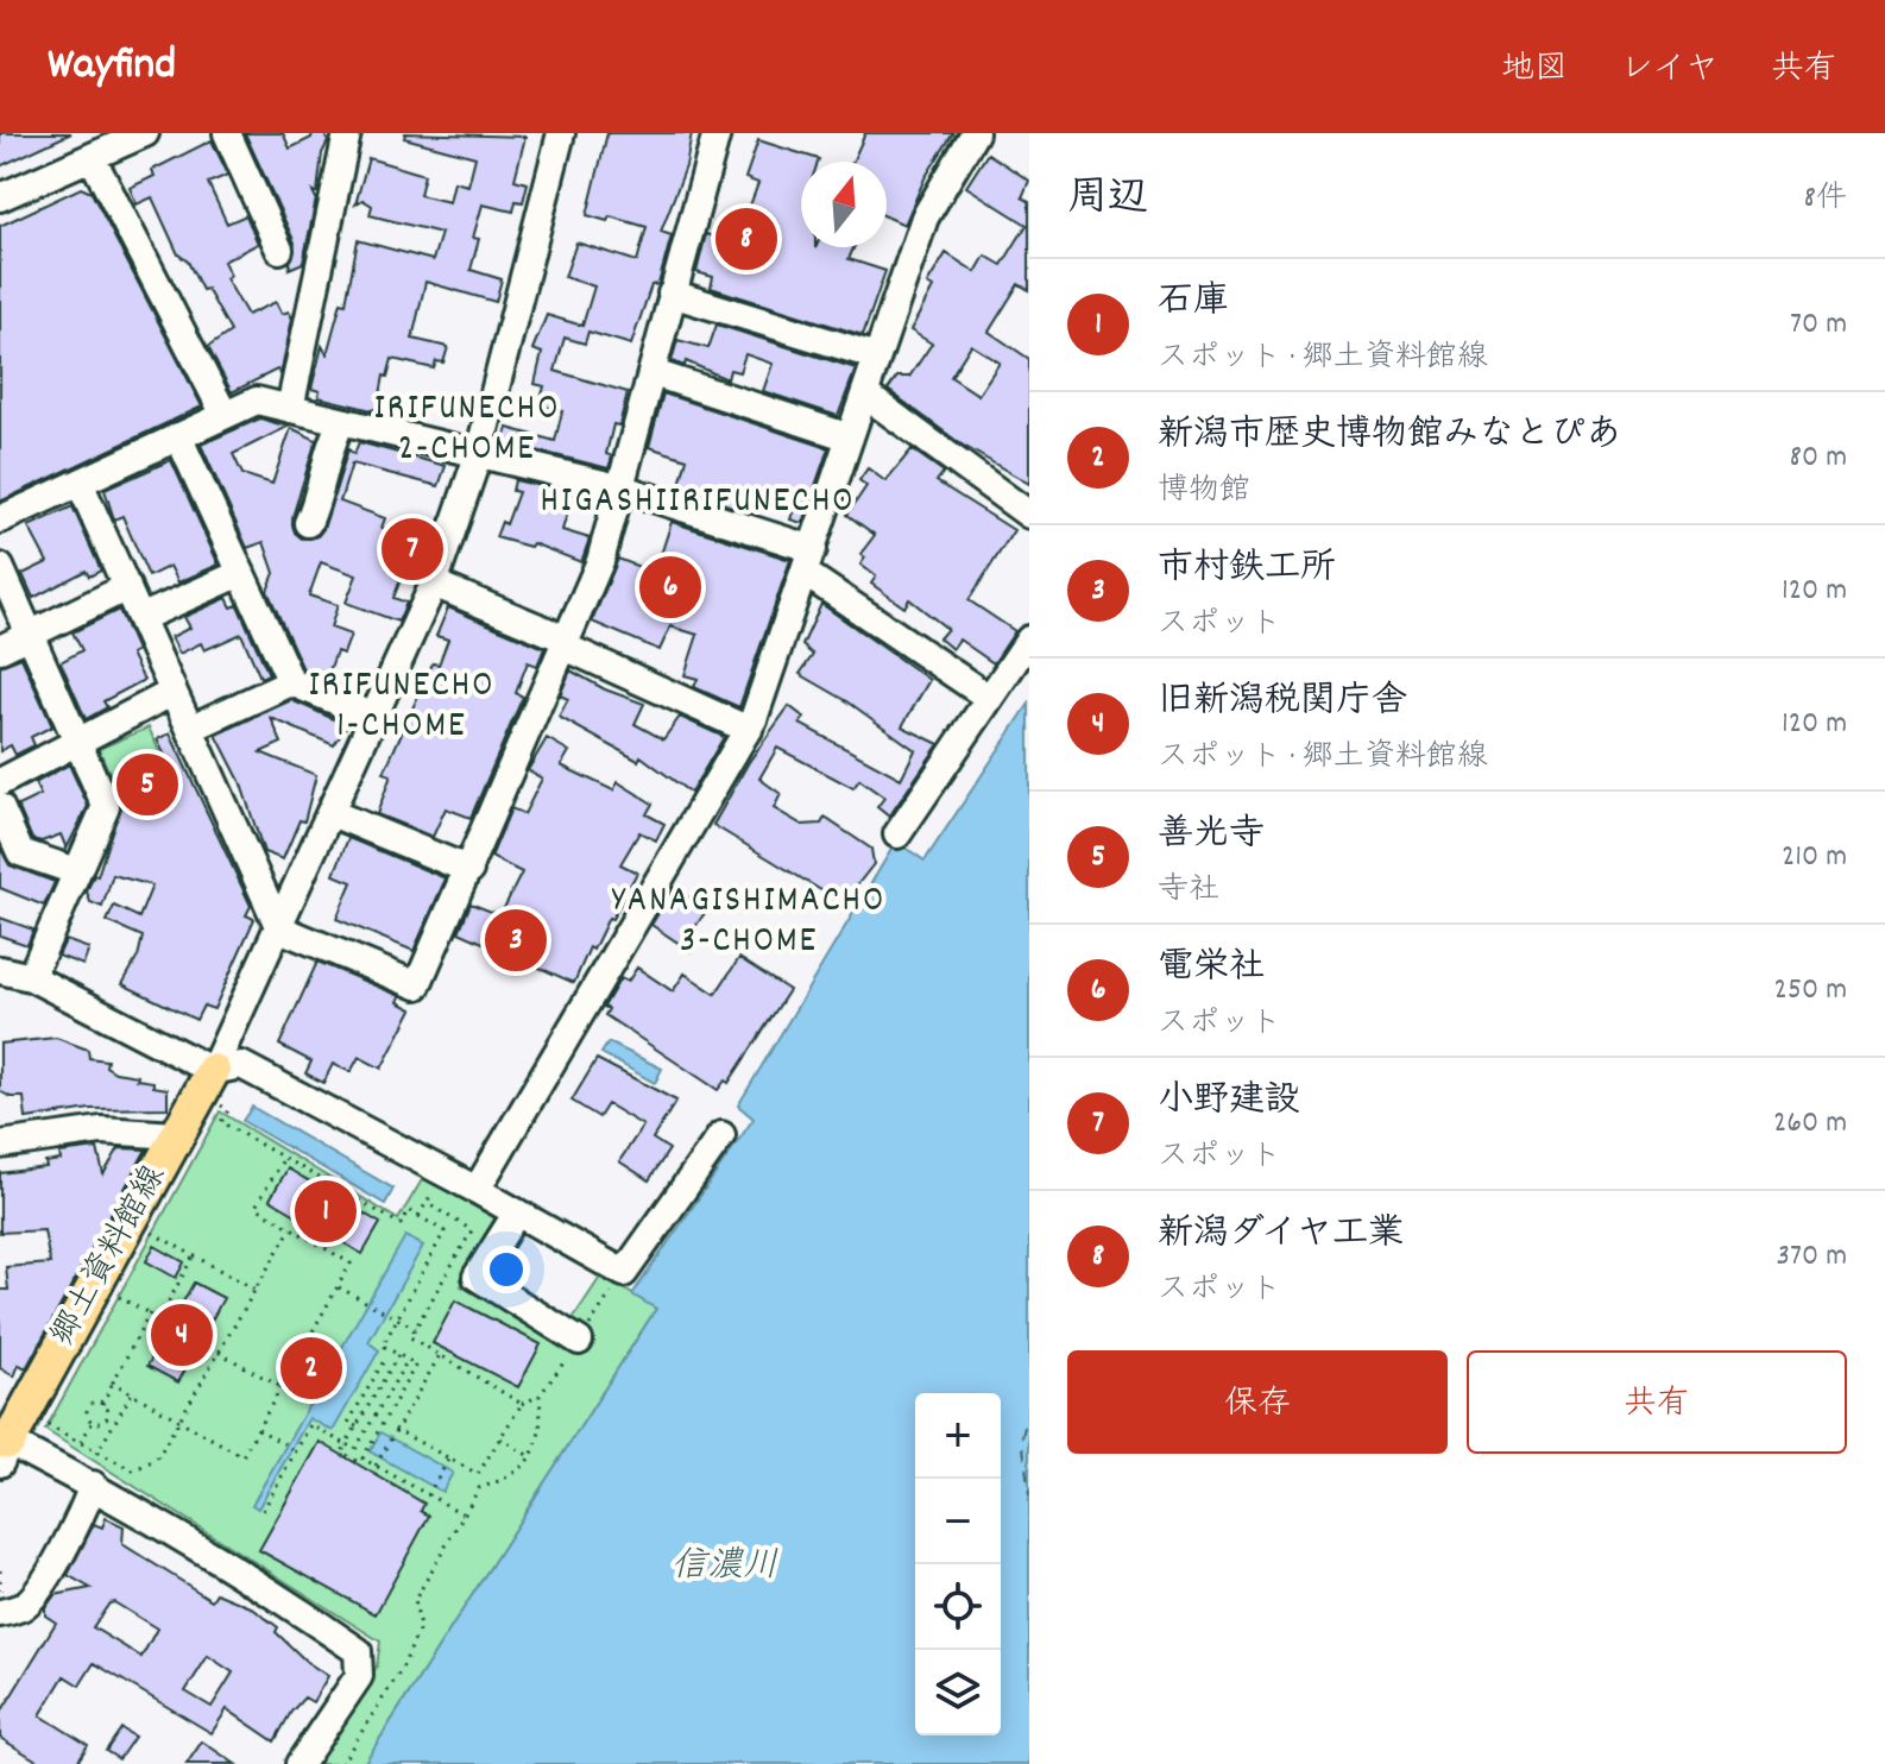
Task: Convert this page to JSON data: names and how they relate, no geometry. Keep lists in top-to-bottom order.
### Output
{
  "streets": {
    "main road": ["郷土資料館線"]
  },
  "districts": [
    "IRIFUNECHO 2-CHOME",
    "HIGASHIIRIFUNECHO",
    "IRIFUNECHO 1-CHOME",
    "YANAGISHIMACHO 3-CHOME"
  ],
  "water": ["信濃川"],
  "north": "top",
  "page": {
    "header": "Wayfind",
    "nav": ["地図", "レイヤ", "共有"],
    "heading": ["周辺", "8件"],
    "pins": [
      "8",
      "7",
      "6",
      "5",
      "3",
      "1",
      "4",
      "2"
    ],
    "list": [
      {
        "mark": "1",
        "name": "石庫",
        "note": "スポット · 郷土資料館線",
        "value": "70 m"
      },
      {
        "mark": "2",
        "name": "新潟市歴史博物館みなとぴあ",
        "note": "博物館",
        "value": "80 m"
      },
      {
        "mark": "3",
        "name": "市村鉄工所",
        "note": "スポット",
        "value": "120 m"
      },
      {
        "mark": "4",
        "name": "旧新潟税関庁舎",
        "note": "スポット · 郷土資料館線",
        "value": "120 m"
      },
      {
        "mark": "5",
        "name": "善光寺",
        "note": "寺社",
        "value": "210 m"
      },
      {
        "mark": "6",
        "name": "電栄社",
        "note": "スポット",
        "value": "250 m"
      },
      {
        "mark": "7",
        "name": "小野建設",
        "note": "スポット",
        "value": "260 m"
      },
      {
        "mark": "8",
        "name": "新潟ダイヤ工業",
        "note": "スポット",
        "value": "370 m"
      }
    ],
    "buttons": ["保存", "共有"],
    "map_buttons": ["+", "−"]
  }
}
